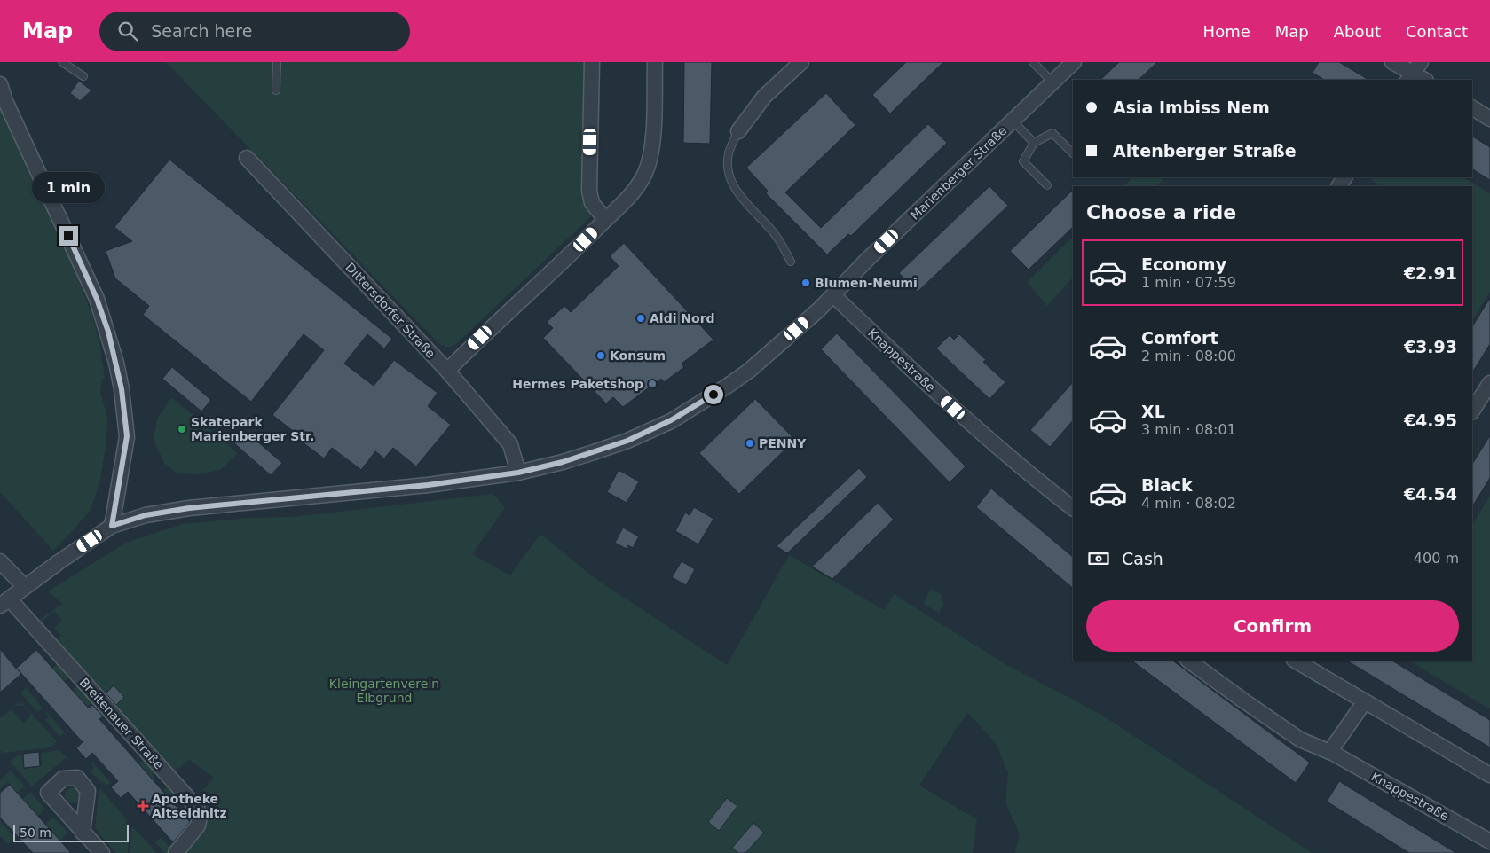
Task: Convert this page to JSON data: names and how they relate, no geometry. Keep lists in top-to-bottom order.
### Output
{
  "streets": {
    "street": [
      "Marienberger Straße",
      "Dittersdorfer Straße",
      "Knappestraße",
      "Breitenauer Straße"
    ]
  },
  "crossings": [
    ["Marienberger Straße", "Dittersdorfer Straße"],
    ["Marienberger Straße", "Knappestraße"],
    ["Marienberger Straße", "Breitenauer Straße"]
  ],
  "parks": ["Kleingartenverein Elbgrund"],
  "places": {
    "other": [
      "Blumen-Neumi",
      "Aldi Nord",
      "Konsum",
      "Hermes Paketshop",
      "Skatepark Marienberger Str.",
      "PENNY"
    ],
    "health": ["Apotheke Altseidnitz"]
  },
  "scale_bar": "50 m",
  "page": {
    "header": "Map",
    "search": "Search here",
    "nav": [
      "Home",
      "Map",
      "About",
      "Contact"
    ],
    "banner": ["Asia Imbiss Nem", "Altenberger Straße"],
    "bubble": "1 min",
    "heading": "Choose a ride",
    "list": [
      {
        "name": "Economy",
        "note": "1 min · 07:59",
        "value": "€2.91"
      },
      {
        "name": "Comfort",
        "note": "2 min · 08:00",
        "value": "€3.93"
      },
      {
        "name": "XL",
        "note": "3 min · 08:01",
        "value": "€4.95"
      },
      {
        "name": "Black",
        "note": "4 min · 08:02",
        "value": "€4.54"
      }
    ],
    "pay": ["Cash", "400 m"],
    "buttons": "Confirm",
    "scale": "50 m"
  }
}
